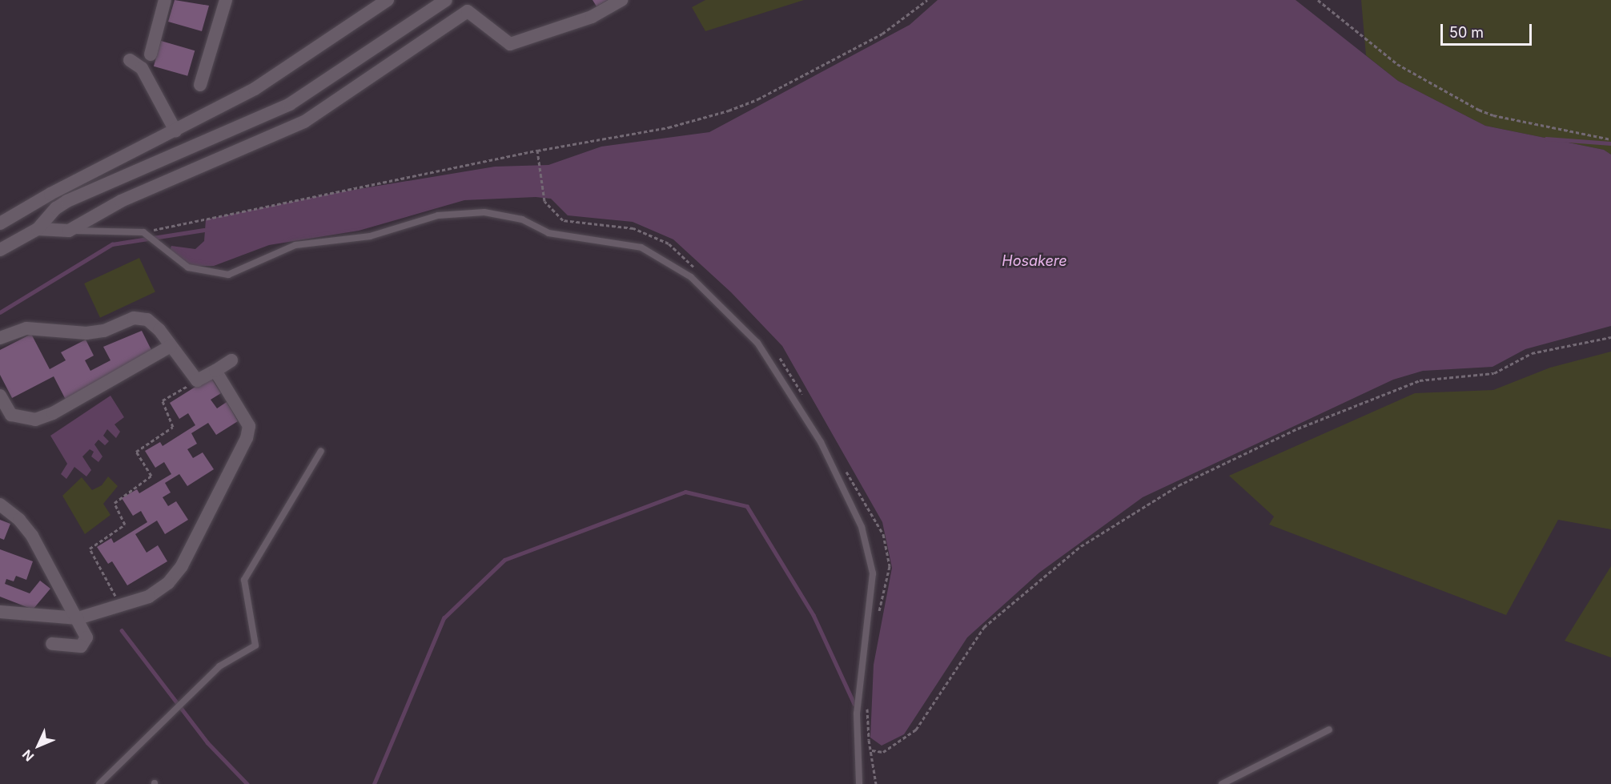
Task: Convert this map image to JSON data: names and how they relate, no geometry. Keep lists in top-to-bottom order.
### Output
{
  "water": ["Hosakere"],
  "scale_bar": "50 m",
  "north": "bottom left"
}
